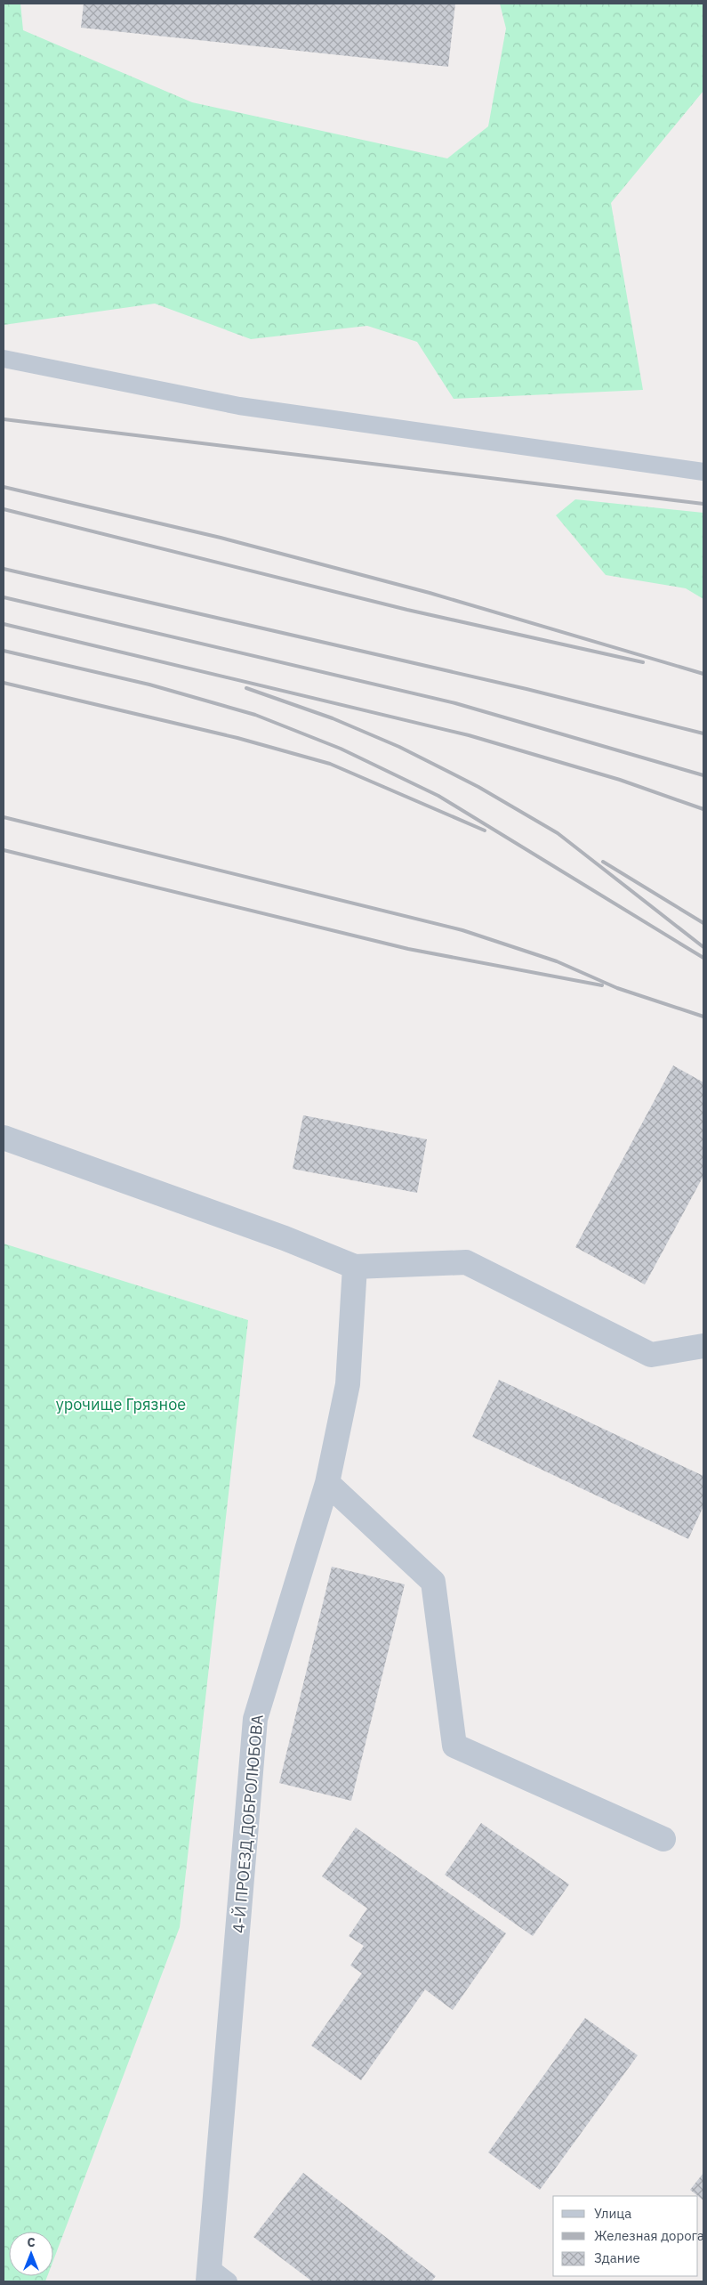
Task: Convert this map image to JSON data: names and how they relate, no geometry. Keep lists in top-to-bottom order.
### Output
{
  "streets": {
    "street": ["4-Й ПРОЕЗД ДОБРОЛЮБОВА"]
  },
  "parks": ["урочище Грязное"],
  "legend": ["Улица", "Железная дорога", "Здание"],
  "north": "top"
}
